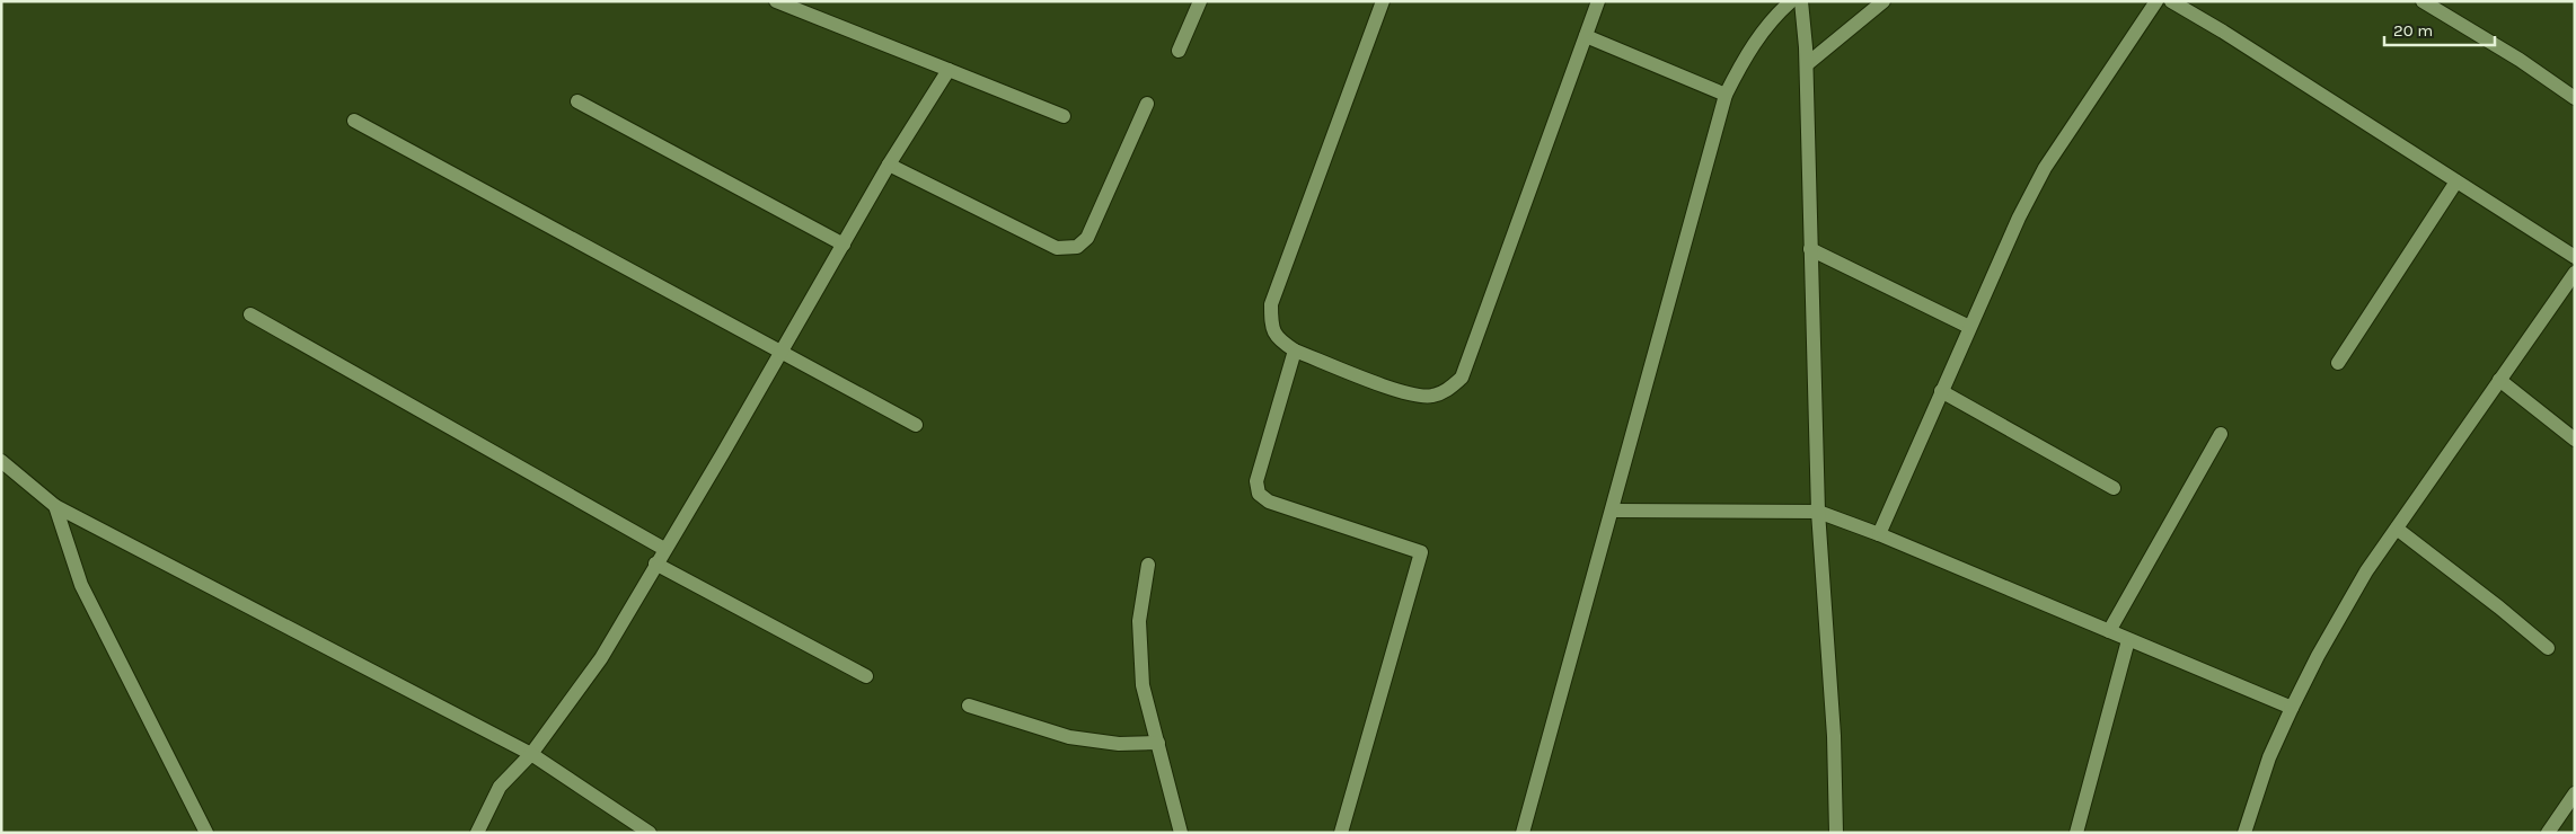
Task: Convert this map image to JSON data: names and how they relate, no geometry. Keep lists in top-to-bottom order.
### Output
{
  "scale_bar": "20 m"
}
